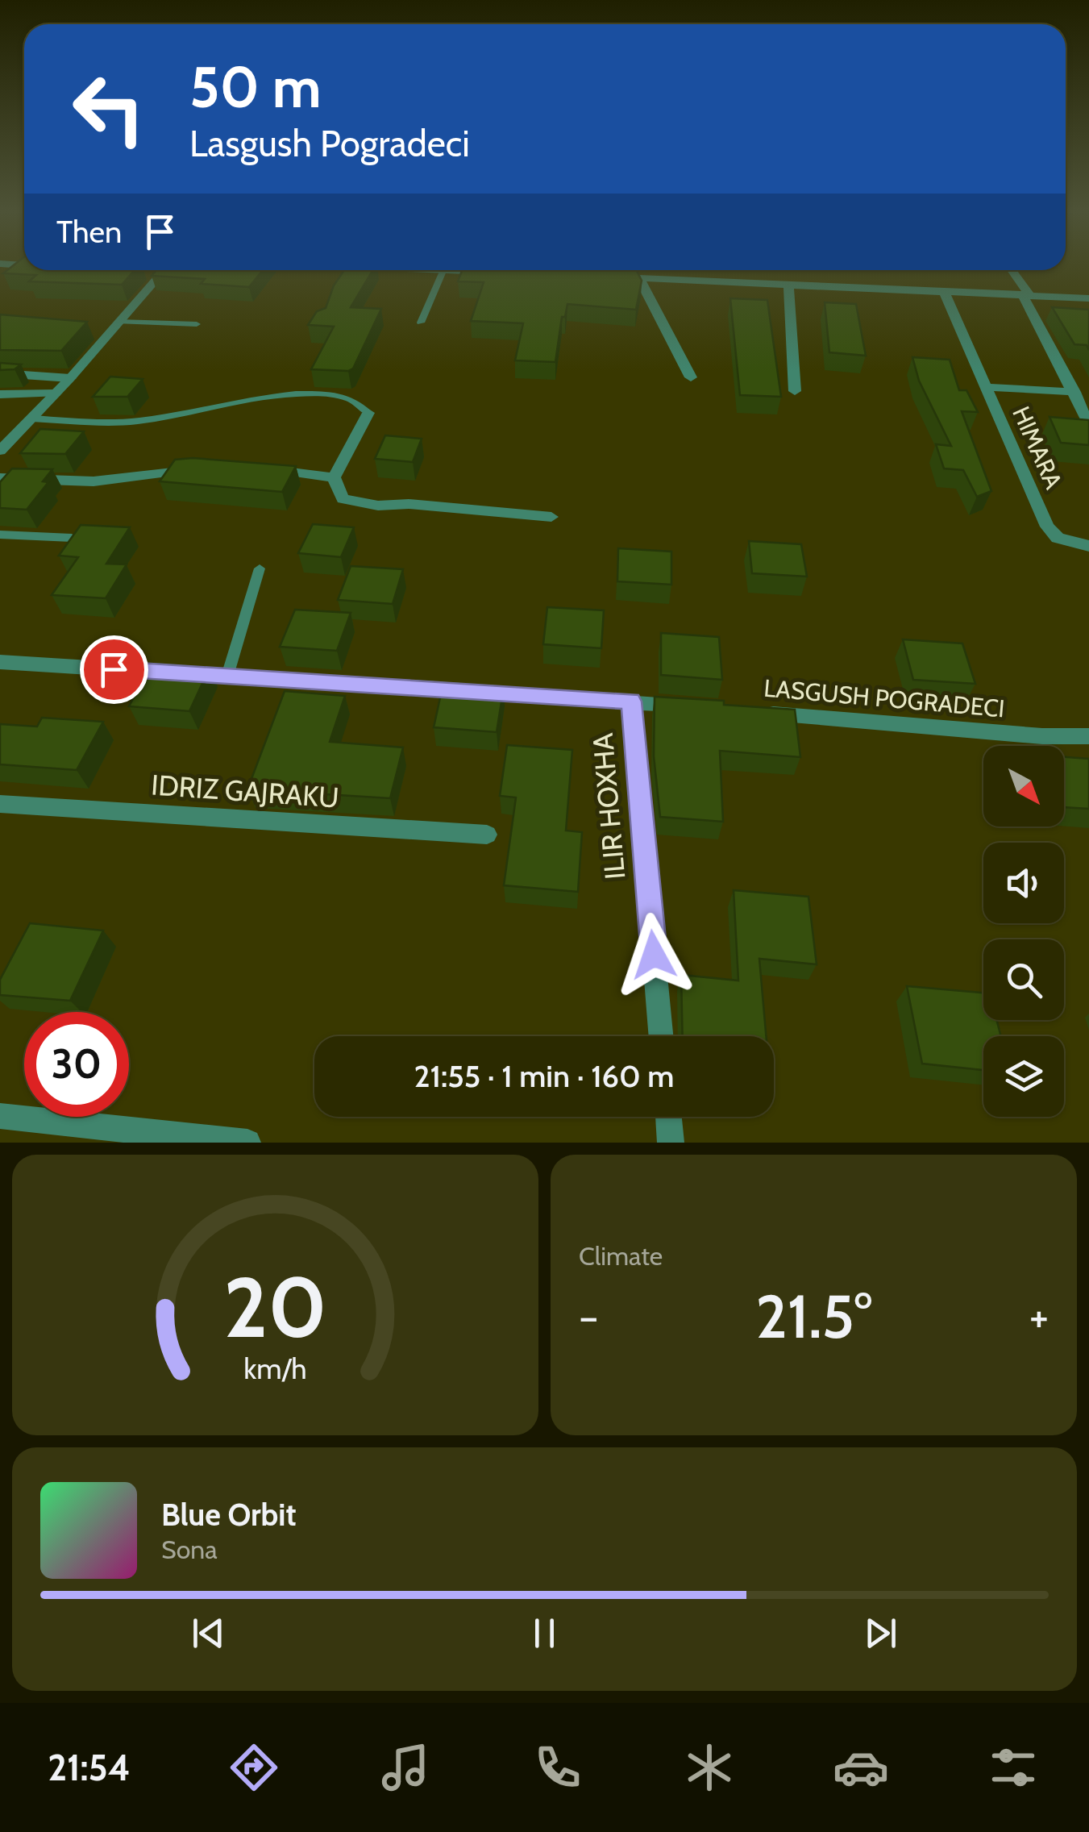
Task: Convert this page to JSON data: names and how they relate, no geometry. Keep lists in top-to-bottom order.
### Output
{
  "streets": {
    "street": [
      "HIMARA",
      "LASGUSH POGRADECI",
      "IDRIZ GAJRAKU",
      "ILIR HOXHA"
    ]
  },
  "north": "bottom right",
  "page": {
    "turn": ["50 m", "Lasgush Pogradeci"],
    "then": "Then",
    "limit": "30",
    "trip": "21:55 · 1 min · 160 m",
    "tile": "Climate",
    "heat": ["−", "21.5°", "+"],
    "song": ["Blue Orbit", "Sona"],
    "tabs": "21:54",
    "gauge": ["20", "km/h"]
  }
}
